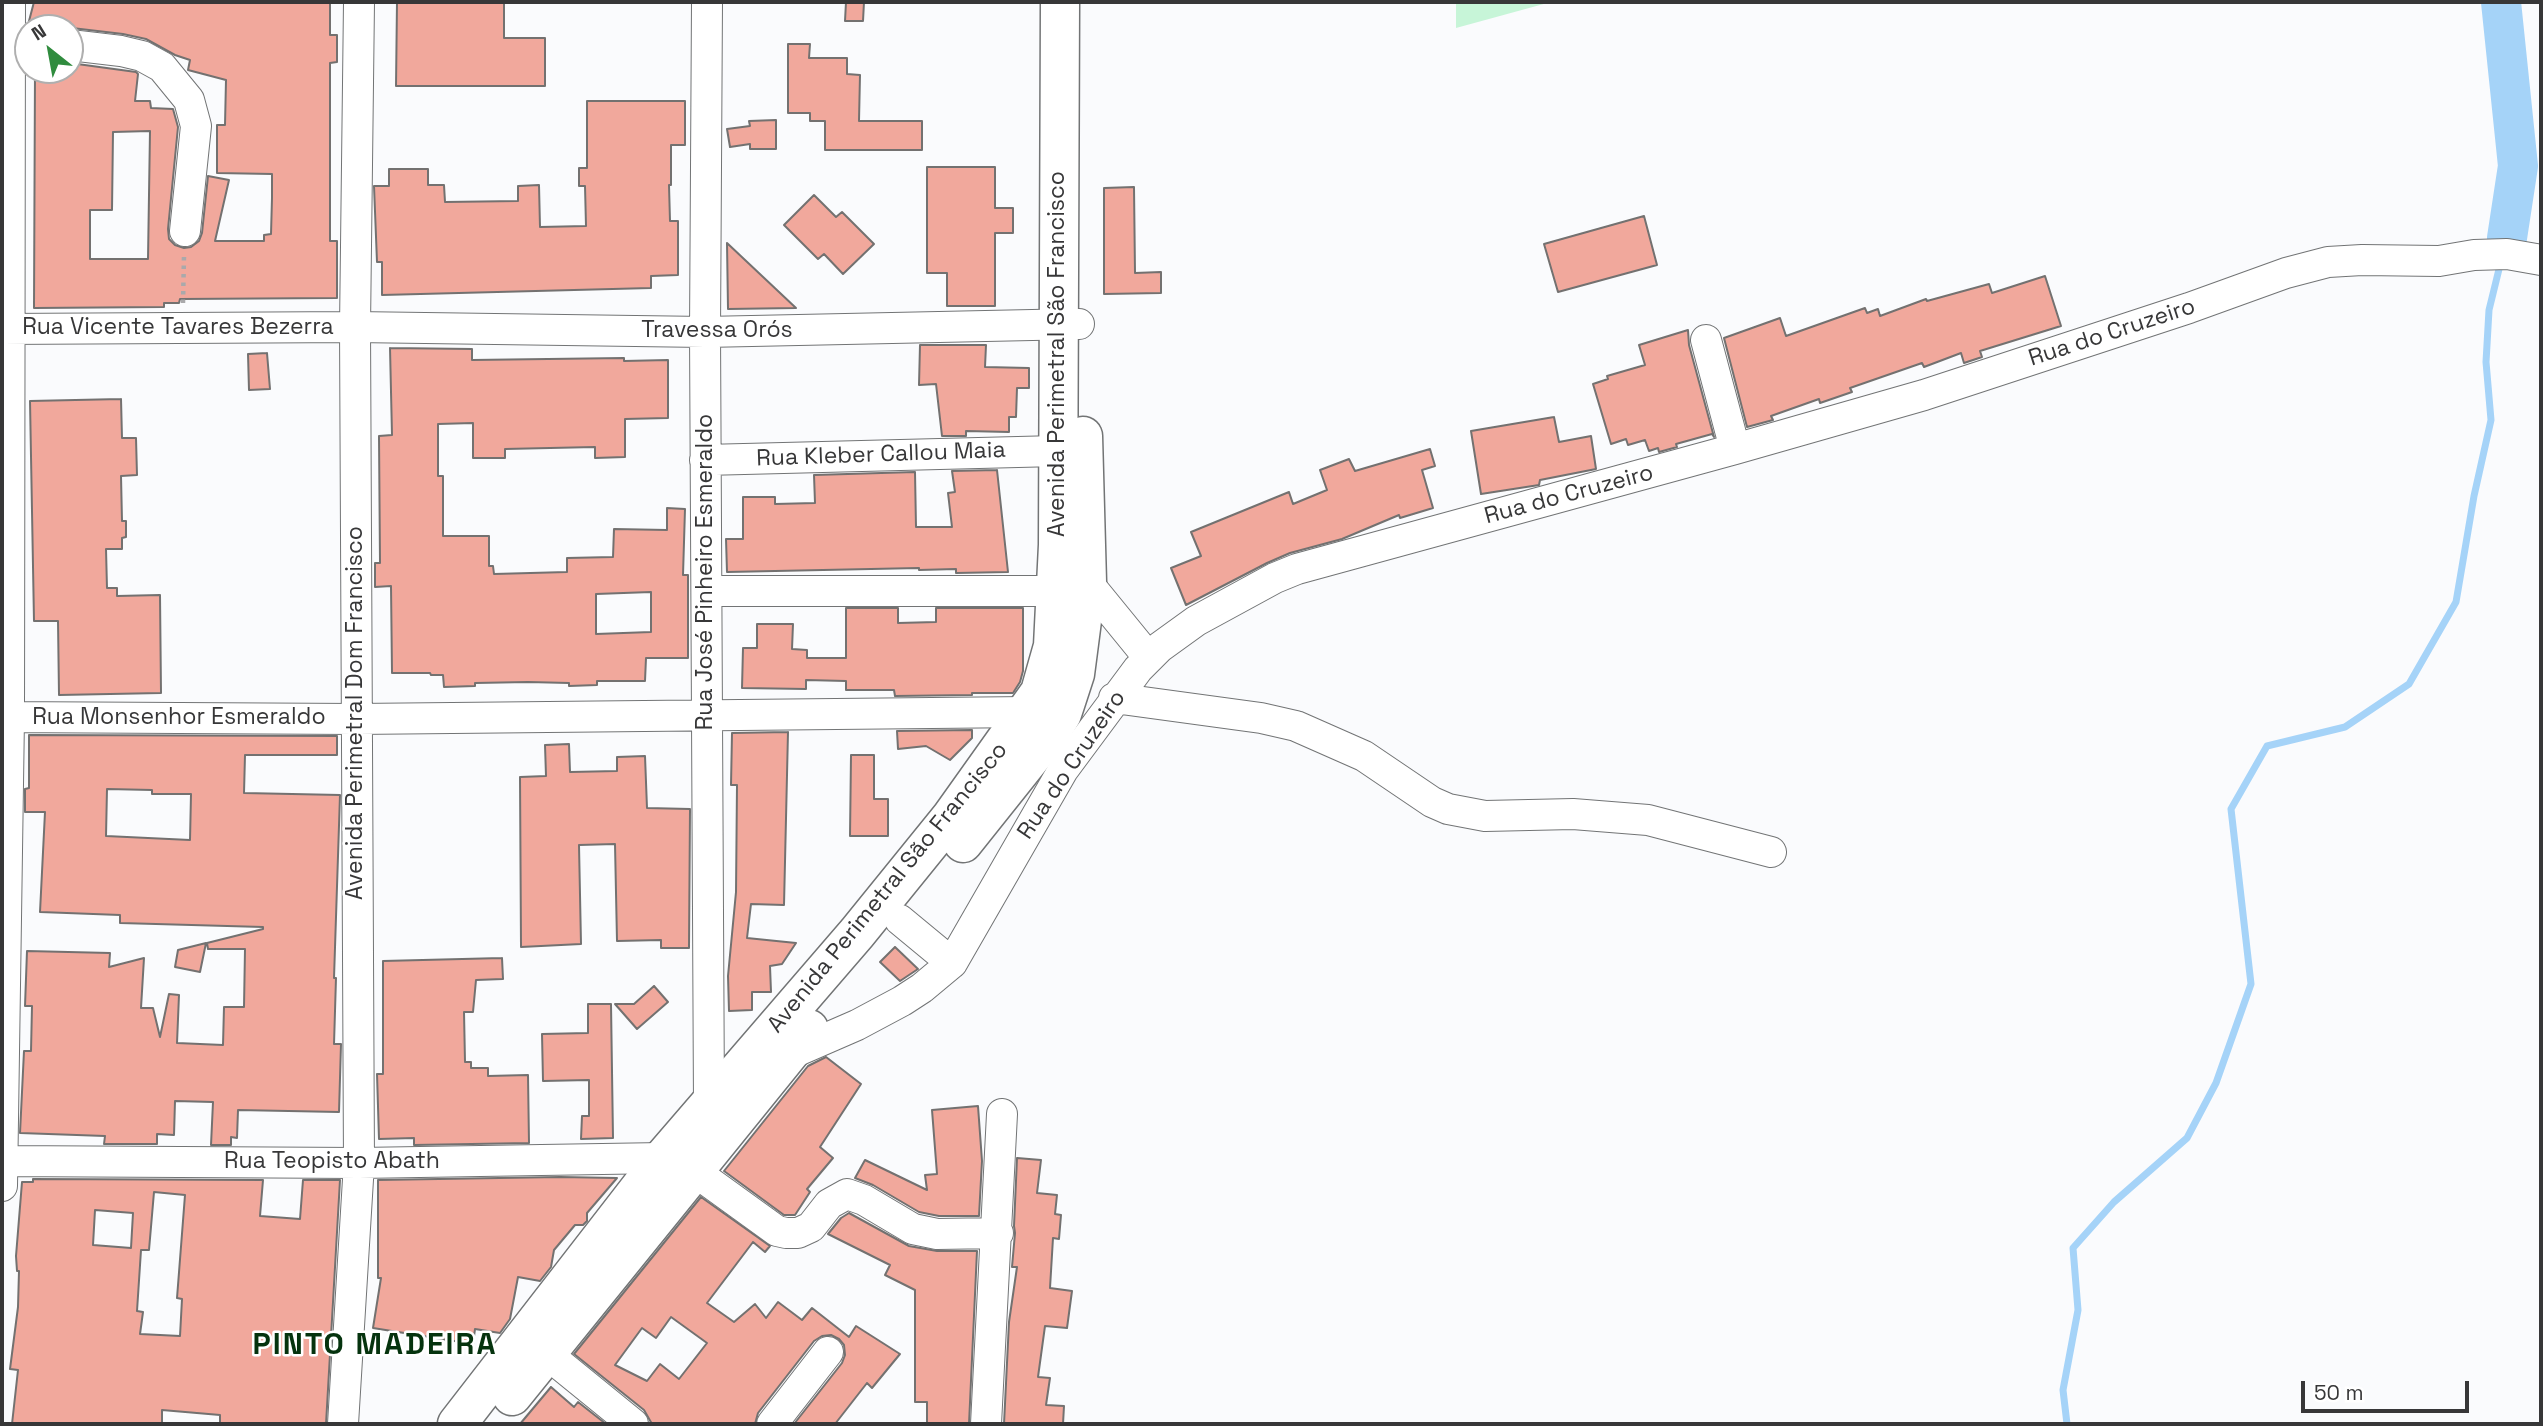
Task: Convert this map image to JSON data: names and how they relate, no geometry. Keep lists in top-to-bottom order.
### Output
{
  "streets": {
    "main road": ["Avenida Perimetral São Francisco"],
    "street": [
      "Rua Vicente Tavares Bezerra",
      "Travessa Orós",
      "Rua do Cruzeiro",
      "Rua Kleber Callou Maia",
      "Rua José Pinheiro Esmeraldo",
      "Avenida Perimetral Dom Francisco",
      "Rua Monsenhor Esmeraldo",
      "Rua Teopisto Abath"
    ]
  },
  "crossings": [
    ["Rua Vicente Tavares Bezerra", "Travessa Orós"],
    ["Rua Vicente Tavares Bezerra", "Avenida Perimetral Dom Francisco"],
    ["Travessa Orós", "Avenida Perimetral São Francisco"],
    ["Travessa Orós", "Rua José Pinheiro Esmeraldo"],
    ["Travessa Orós", "Avenida Perimetral Dom Francisco"],
    ["Rua do Cruzeiro", "Avenida Perimetral São Francisco"],
    ["Avenida Perimetral São Francisco", "Rua Kleber Callou Maia"],
    ["Avenida Perimetral São Francisco", "Rua José Pinheiro Esmeraldo"],
    ["Avenida Perimetral São Francisco", "Rua Monsenhor Esmeraldo"],
    ["Avenida Perimetral São Francisco", "Rua Teopisto Abath"],
    ["Rua Kleber Callou Maia", "Rua José Pinheiro Esmeraldo"],
    ["Rua José Pinheiro Esmeraldo", "Rua Monsenhor Esmeraldo"],
    ["Avenida Perimetral Dom Francisco", "Rua Monsenhor Esmeraldo"],
    ["Avenida Perimetral Dom Francisco", "Rua Teopisto Abath"]
  ],
  "districts": ["PINTO MADEIRA"],
  "scale_bar": "50 m",
  "north": "top left"
}
